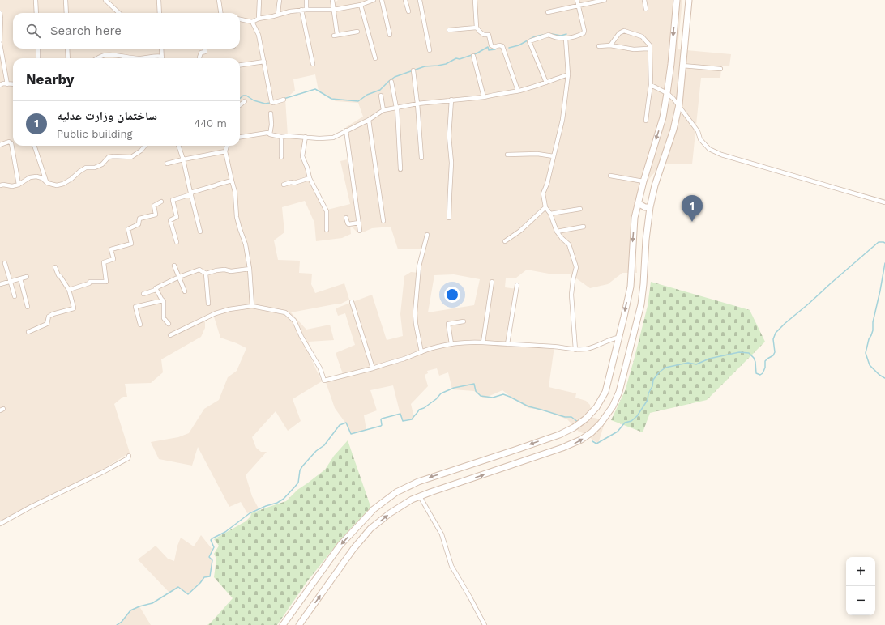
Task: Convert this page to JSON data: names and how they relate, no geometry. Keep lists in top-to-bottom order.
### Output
{
  "page": {
    "search": "Search here",
    "heading": "Nearby",
    "list": [
      {
        "mark": "1",
        "name": "ساختمان وزارت عدلیه",
        "note": "Public building",
        "value": "440 m"
      }
    ],
    "pins": "1",
    "map_buttons": ["+", "−"]
  }
}
